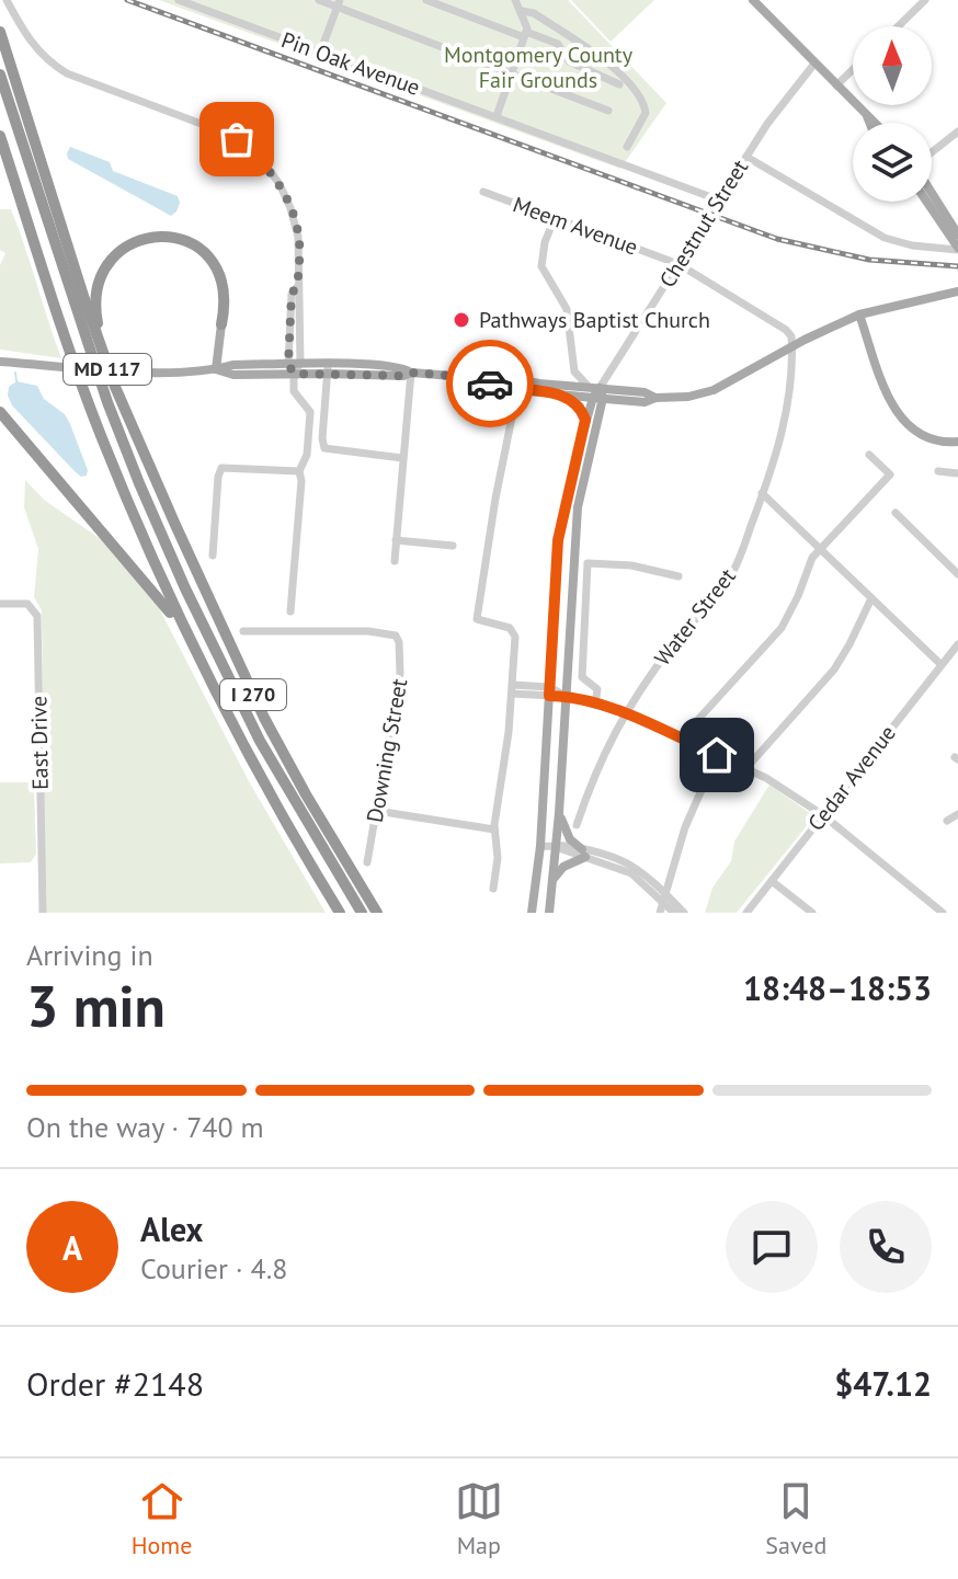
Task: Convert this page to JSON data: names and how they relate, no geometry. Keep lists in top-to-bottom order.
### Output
{
  "streets": {
    "highway": ["I 270"],
    "main road": ["MD 117"],
    "street": [
      "Pin Oak Avenue",
      "Chestnut Street",
      "Meem Avenue",
      "Water Street",
      "East Drive",
      "Downing Street",
      "Cedar Avenue"
    ]
  },
  "crossings": [
    ["Pin Oak Avenue", "Chestnut Street"],
    ["Chestnut Street", "Meem Avenue"],
    ["Chestnut Street", "MD 117"],
    ["Meem Avenue", "Water Street"]
  ],
  "parks": ["Montgomery County Fair Grounds"],
  "places": ["Pathways Baptist Church"],
  "north": "top",
  "page": {
    "heading": ["3 min", "Arriving in", "18:48–18:53"],
    "panel": [
      "Alex",
      "Courier · 4.8",
      "Order #2148",
      "$47.12"
    ],
    "bar": "On the way · 740 m",
    "round": "A",
    "tabs": ["Home", "Map", "Saved"]
  }
}
